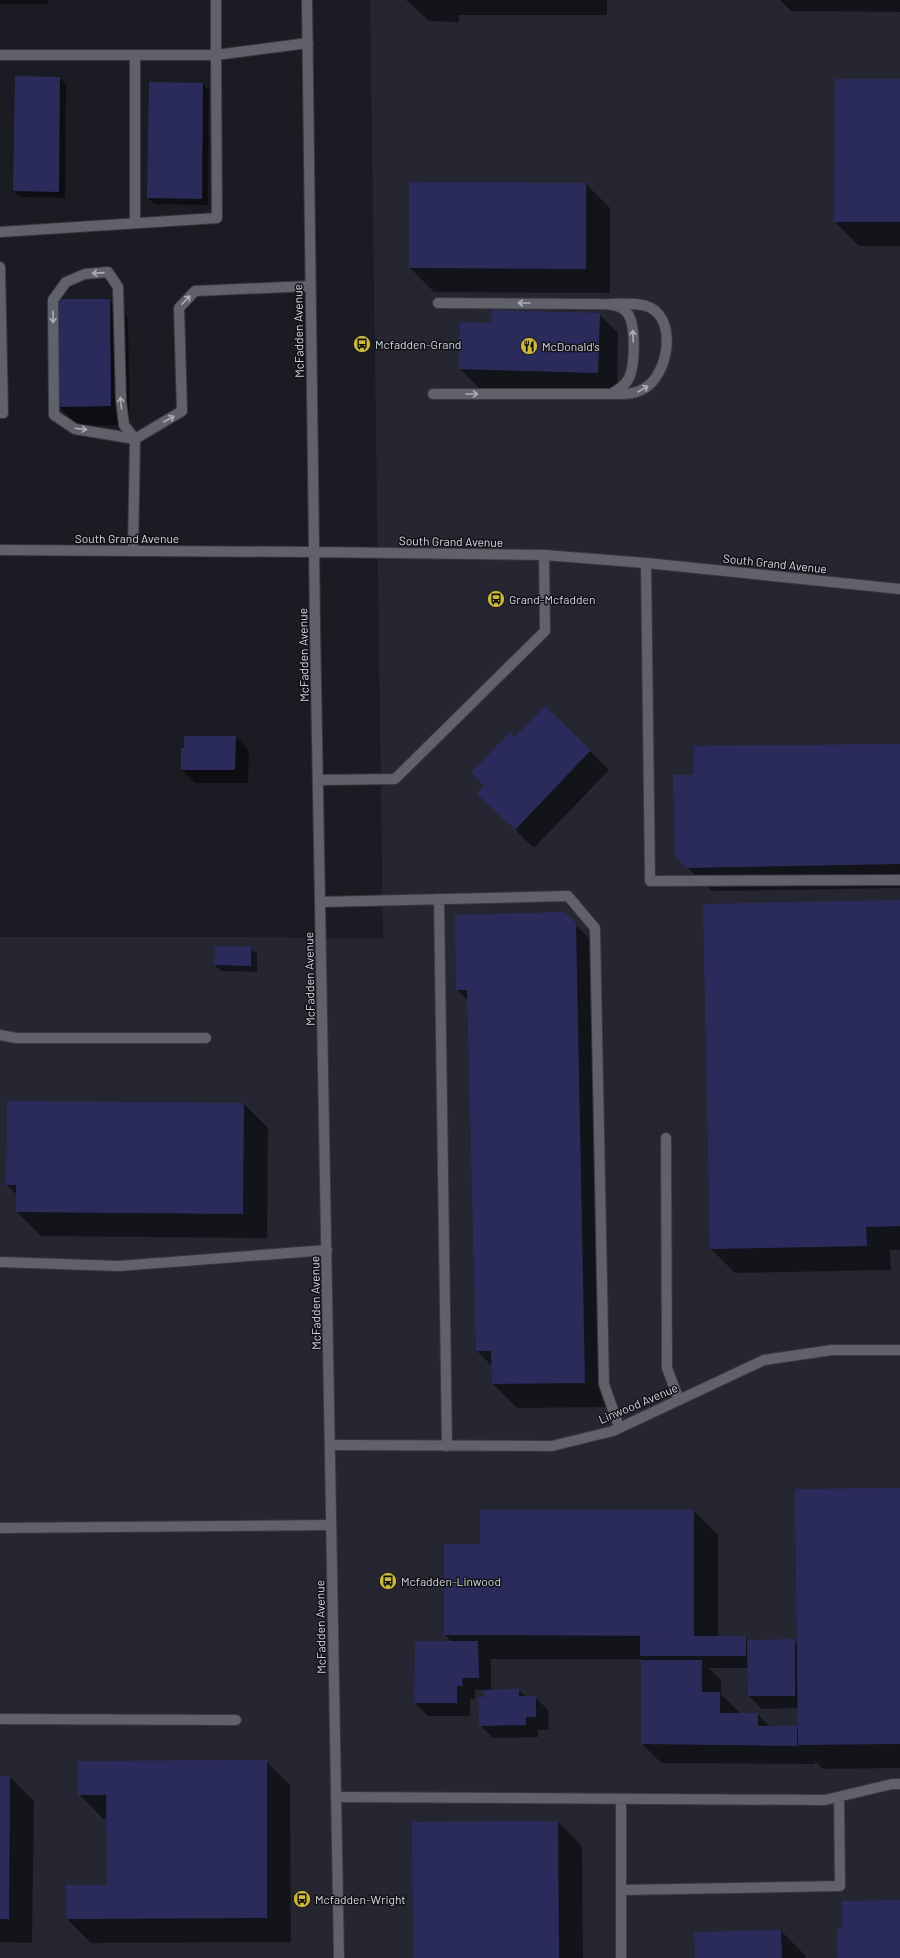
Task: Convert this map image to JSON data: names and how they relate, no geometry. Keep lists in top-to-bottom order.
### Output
{
  "streets": {
    "main road": ["McFadden Avenue", "South Grand Avenue", "Linwood Avenue"]
  },
  "crossings": [
    ["McFadden Avenue", "South Grand Avenue"],
    ["McFadden Avenue", "Linwood Avenue"]
  ],
  "places": {
    "bus stop": [
      "Mcfadden-Grand",
      "Grand-Mcfadden",
      "Mcfadden-Linwood",
      "Mcfadden-Wright"
    ],
    "restaurant": ["McDonald's"]
  }
}
